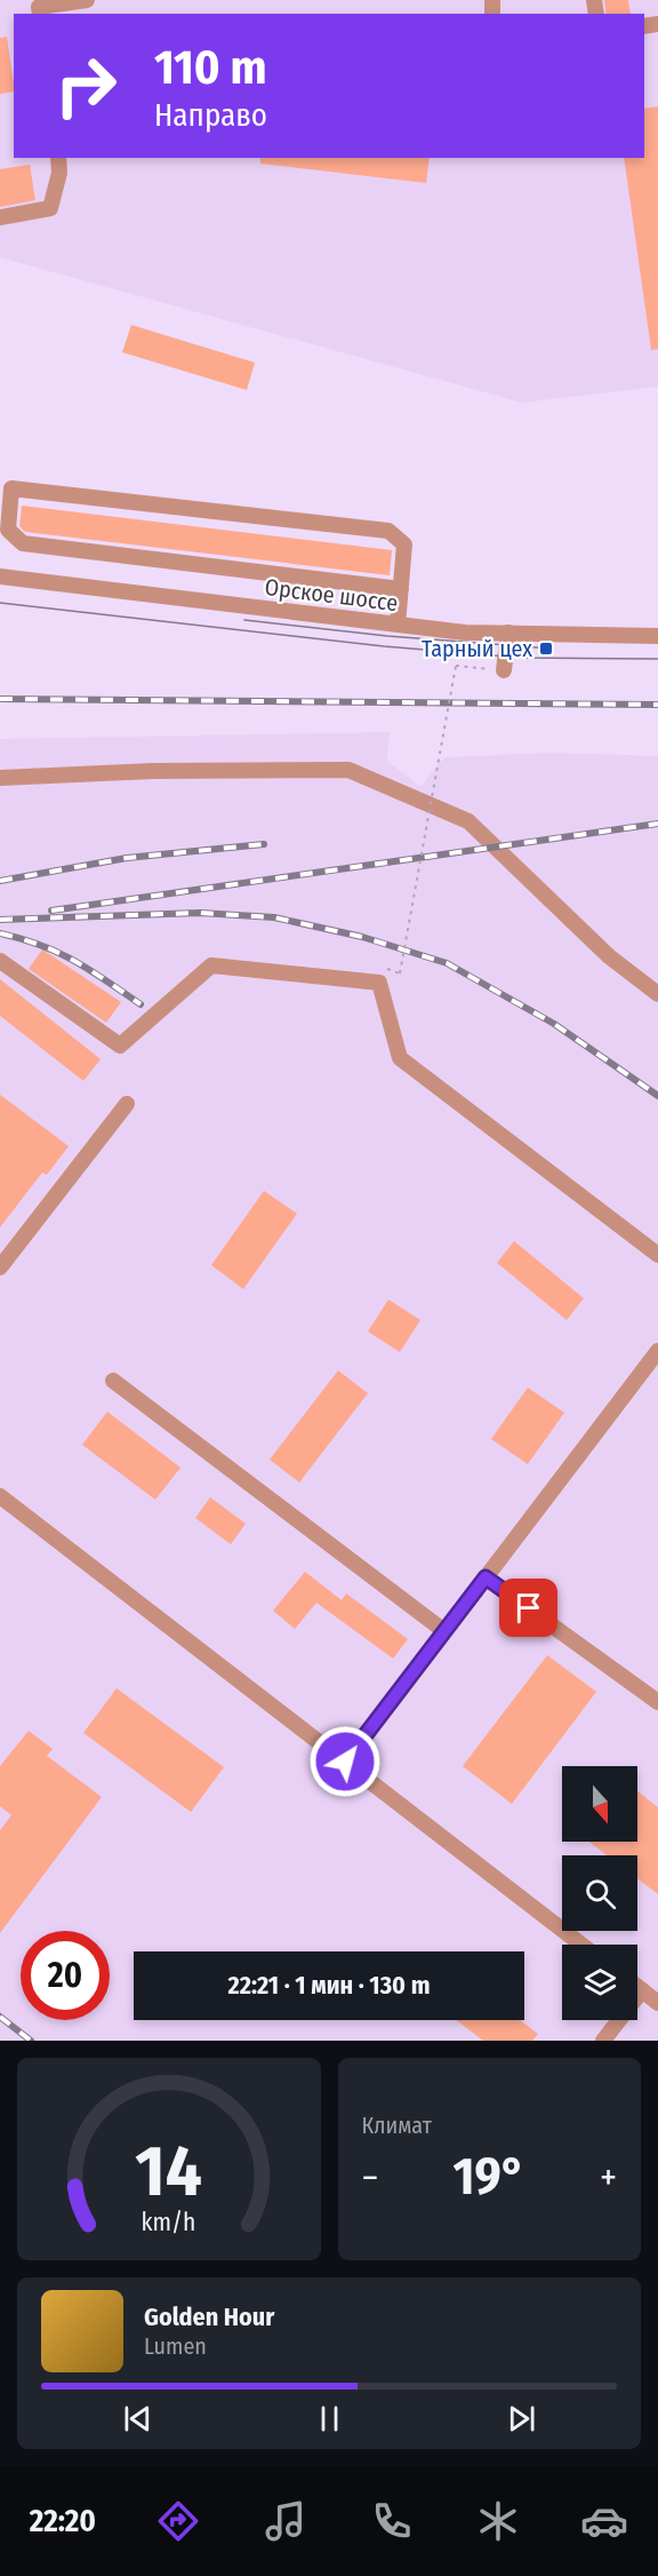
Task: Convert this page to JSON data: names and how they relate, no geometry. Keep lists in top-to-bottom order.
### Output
{
  "streets": {
    "street": ["Орское шоссе"]
  },
  "places": {
    "transit": ["Тарный цех"]
  },
  "north": "bottom",
  "page": {
    "turn": ["110 m", "Направо"],
    "limit": "20",
    "trip": "22:21 · 1 мин · 130 m",
    "tile": "Климат",
    "heat": ["−", "19°", "+"],
    "song": ["Golden Hour", "Lumen"],
    "tabs": "22:20",
    "gauge": ["14", "km/h"]
  }
}
